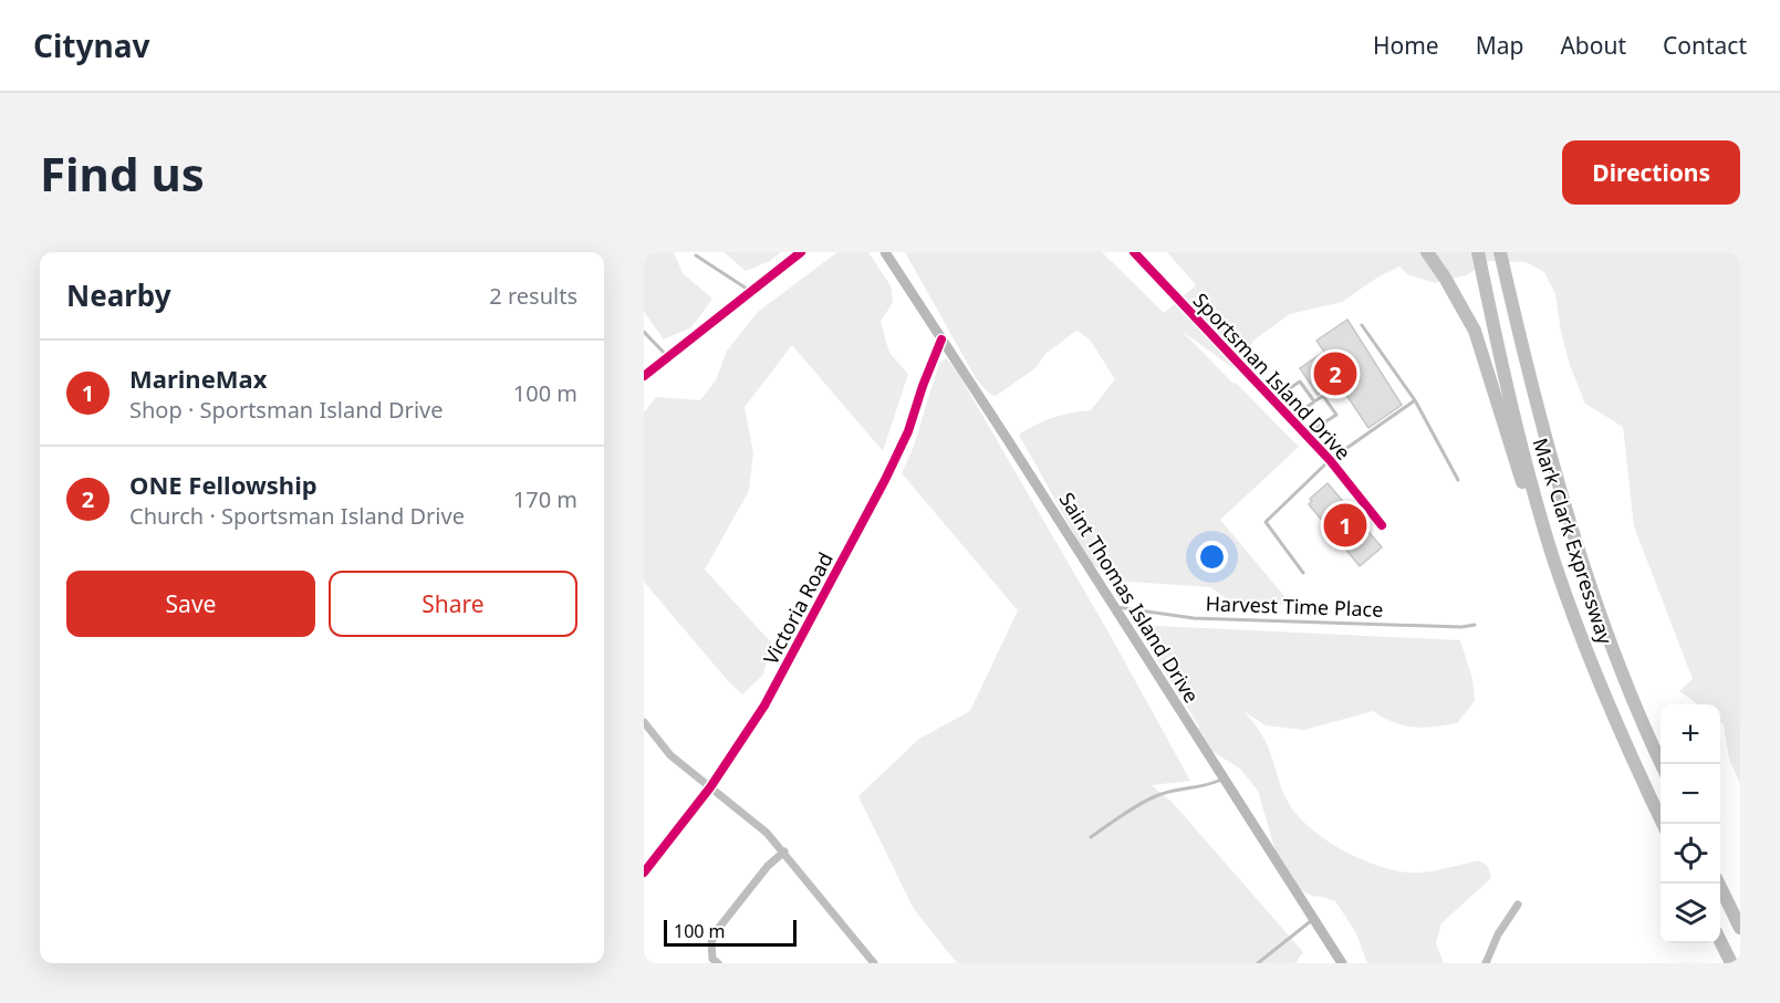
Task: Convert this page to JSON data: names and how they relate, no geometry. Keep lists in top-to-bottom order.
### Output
{
  "streets": {
    "highway": ["Mark Clark Expressway"],
    "main road": ["Saint Thomas Island Drive"],
    "street": ["Sportsman Island Drive", "Victoria Road"],
    "lane": ["Harvest Time Place"]
  },
  "crossings": [
    ["Saint Thomas Island Drive", "Harvest Time Place"],
    ["Saint Thomas Island Drive", "Victoria Road"]
  ],
  "scale_bar": "100 m",
  "page": {
    "header": "Citynav",
    "nav": [
      "Home",
      "Map",
      "About",
      "Contact"
    ],
    "buttons": [
      "Directions",
      ["Save", "Share"]
    ],
    "title": "Find us",
    "heading": ["Nearby", "2 results"],
    "list": [
      {
        "mark": "1",
        "name": "MarineMax",
        "note": "Shop · Sportsman Island Drive",
        "value": "100 m"
      },
      {
        "mark": "2",
        "name": "ONE Fellowship",
        "note": "Church · Sportsman Island Drive",
        "value": "170 m"
      }
    ],
    "pins": ["2", "1"],
    "map_buttons": ["+", "−"],
    "scale": "100 m"
  }
}
